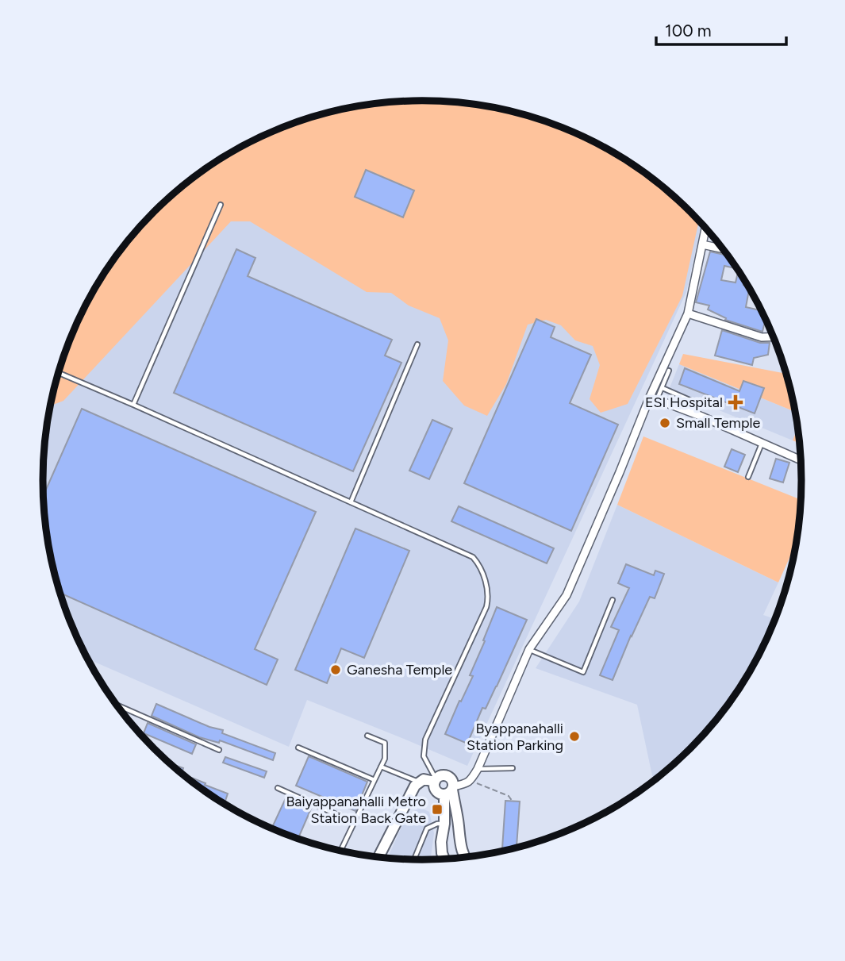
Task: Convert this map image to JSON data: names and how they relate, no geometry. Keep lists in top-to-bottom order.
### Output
{
  "places": {
    "health": ["ESI Hospital"],
    "other": ["Small Temple", "Ganesha Temple", "Byappanahalli Station Parking"],
    "transit": ["Baiyappanahalli Metro Station Back Gate"]
  },
  "scale_bar": "100 m"
}
